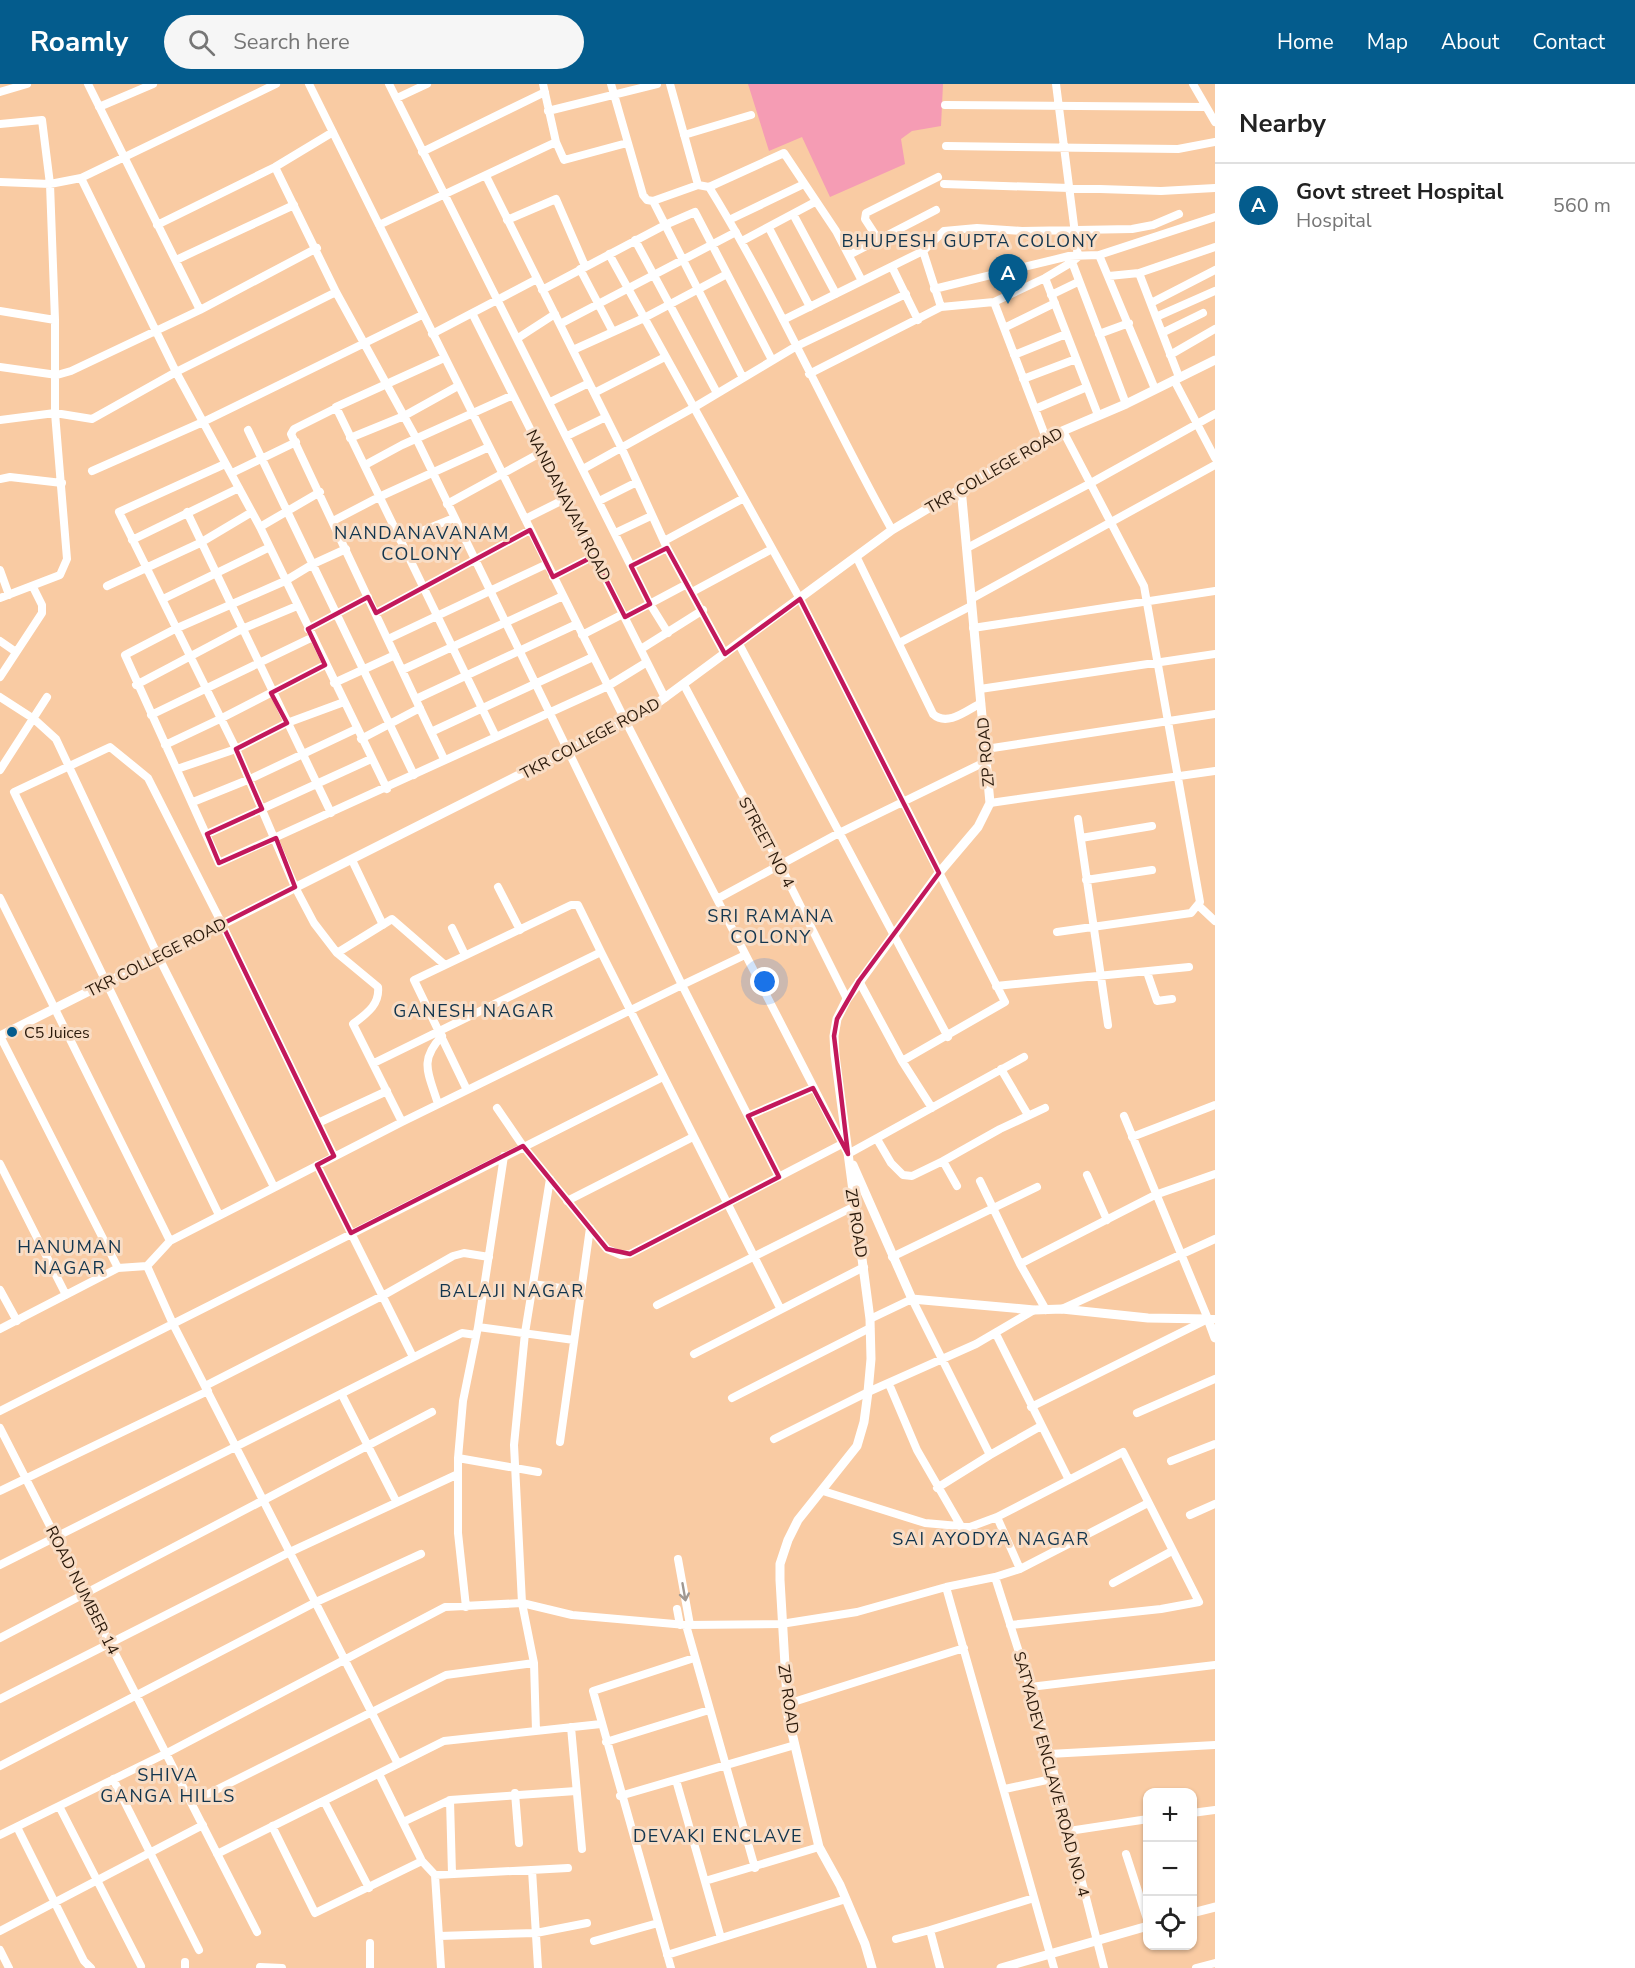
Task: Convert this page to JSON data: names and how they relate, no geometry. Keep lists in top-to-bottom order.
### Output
{
  "streets": {
    "street": [
      "TKR COLLEGE ROAD",
      "NANDANAVAM ROAD",
      "ZP ROAD",
      "STREET NO 4",
      "ROAD NUMBER 14",
      "SATYADEV ENCLAVE ROAD NO. 4"
    ]
  },
  "crossings": [
    ["TKR COLLEGE ROAD", "NANDANAVAM ROAD"],
    ["TKR COLLEGE ROAD", "ZP ROAD"],
    ["TKR COLLEGE ROAD", "STREET NO 4"],
    ["ZP ROAD", "STREET NO 4"]
  ],
  "districts": [
    "BHUPESH GUPTA COLONY",
    "NANDANAVANAM COLONY",
    "SRI RAMANA COLONY",
    "GANESH NAGAR",
    "HANUMAN NAGAR",
    "BALAJI NAGAR",
    "SAI AYODYA NAGAR",
    "SHIVA GANGA HILLS",
    "DEVAKI ENCLAVE"
  ],
  "places": ["C5 Juices"],
  "page": {
    "header": "Roamly",
    "search": "Search here",
    "nav": [
      "Home",
      "Map",
      "About",
      "Contact"
    ],
    "heading": "Nearby",
    "list": [
      {
        "mark": "A",
        "name": "Govt street Hospital",
        "note": "Hospital",
        "value": "560 m"
      }
    ],
    "pins": "A",
    "map_buttons": ["+", "−"]
  }
}
